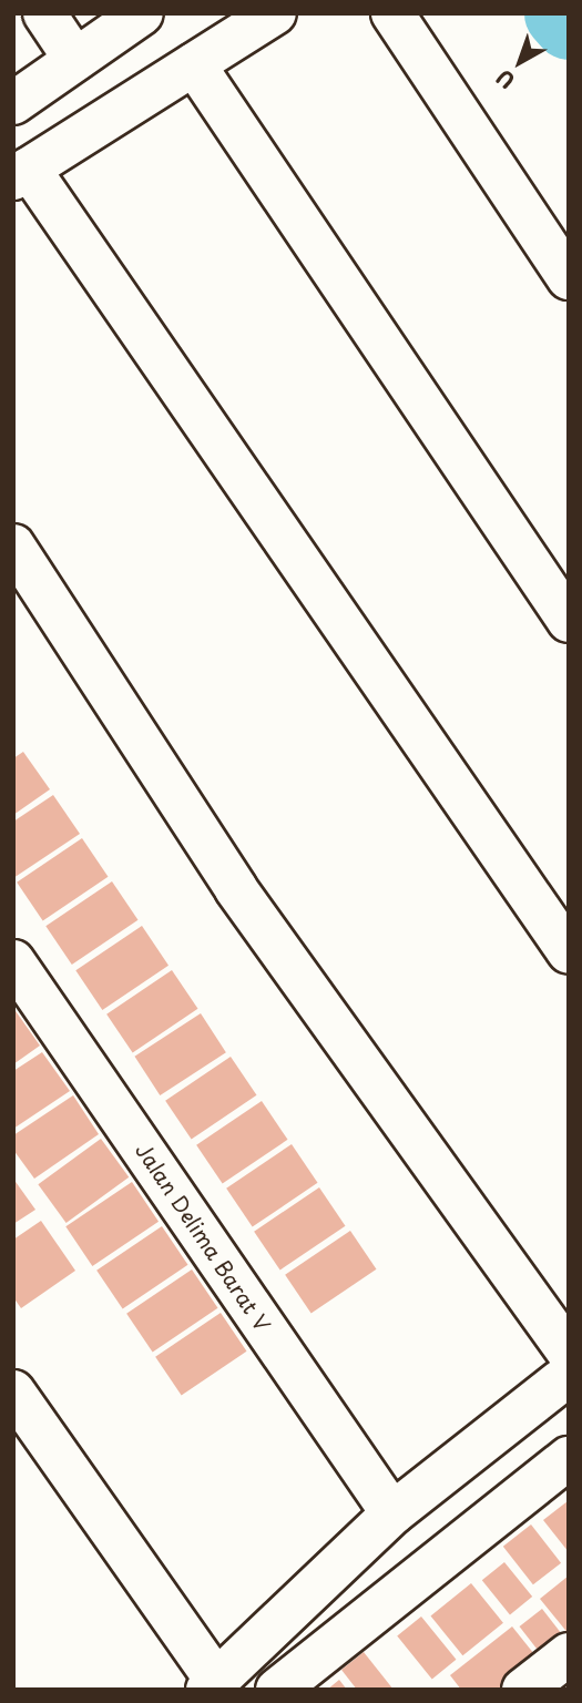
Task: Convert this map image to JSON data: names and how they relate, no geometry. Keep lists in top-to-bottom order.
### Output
{
  "streets": {
    "street": ["Jalan Delima Barat V"]
  },
  "north": "bottom left"
}
